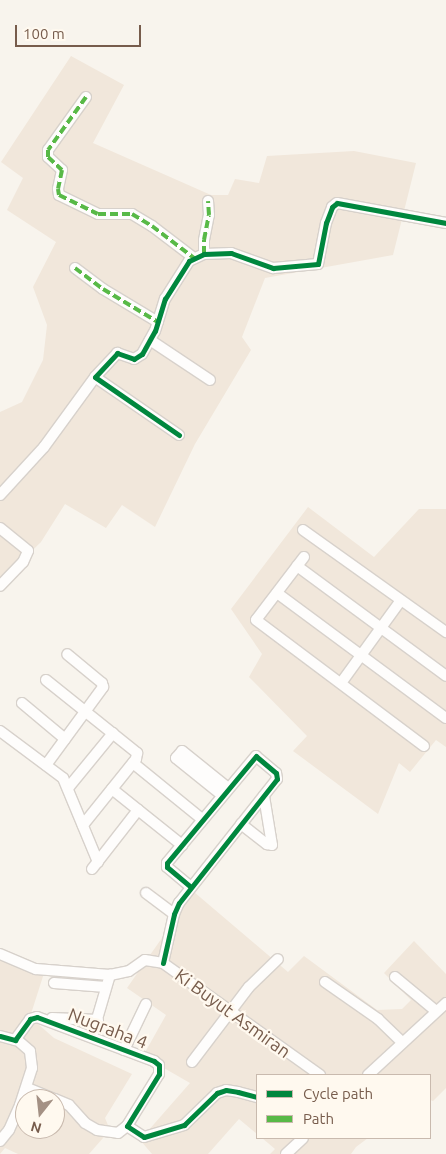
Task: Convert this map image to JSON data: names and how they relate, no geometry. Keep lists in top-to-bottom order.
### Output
{
  "streets": {
    "street": ["Ki Buyut Asmiran", "Nugraha 4"]
  },
  "legend": ["Cycle path", "Path"],
  "scale_bar": "100 m",
  "north": "bottom"
}
